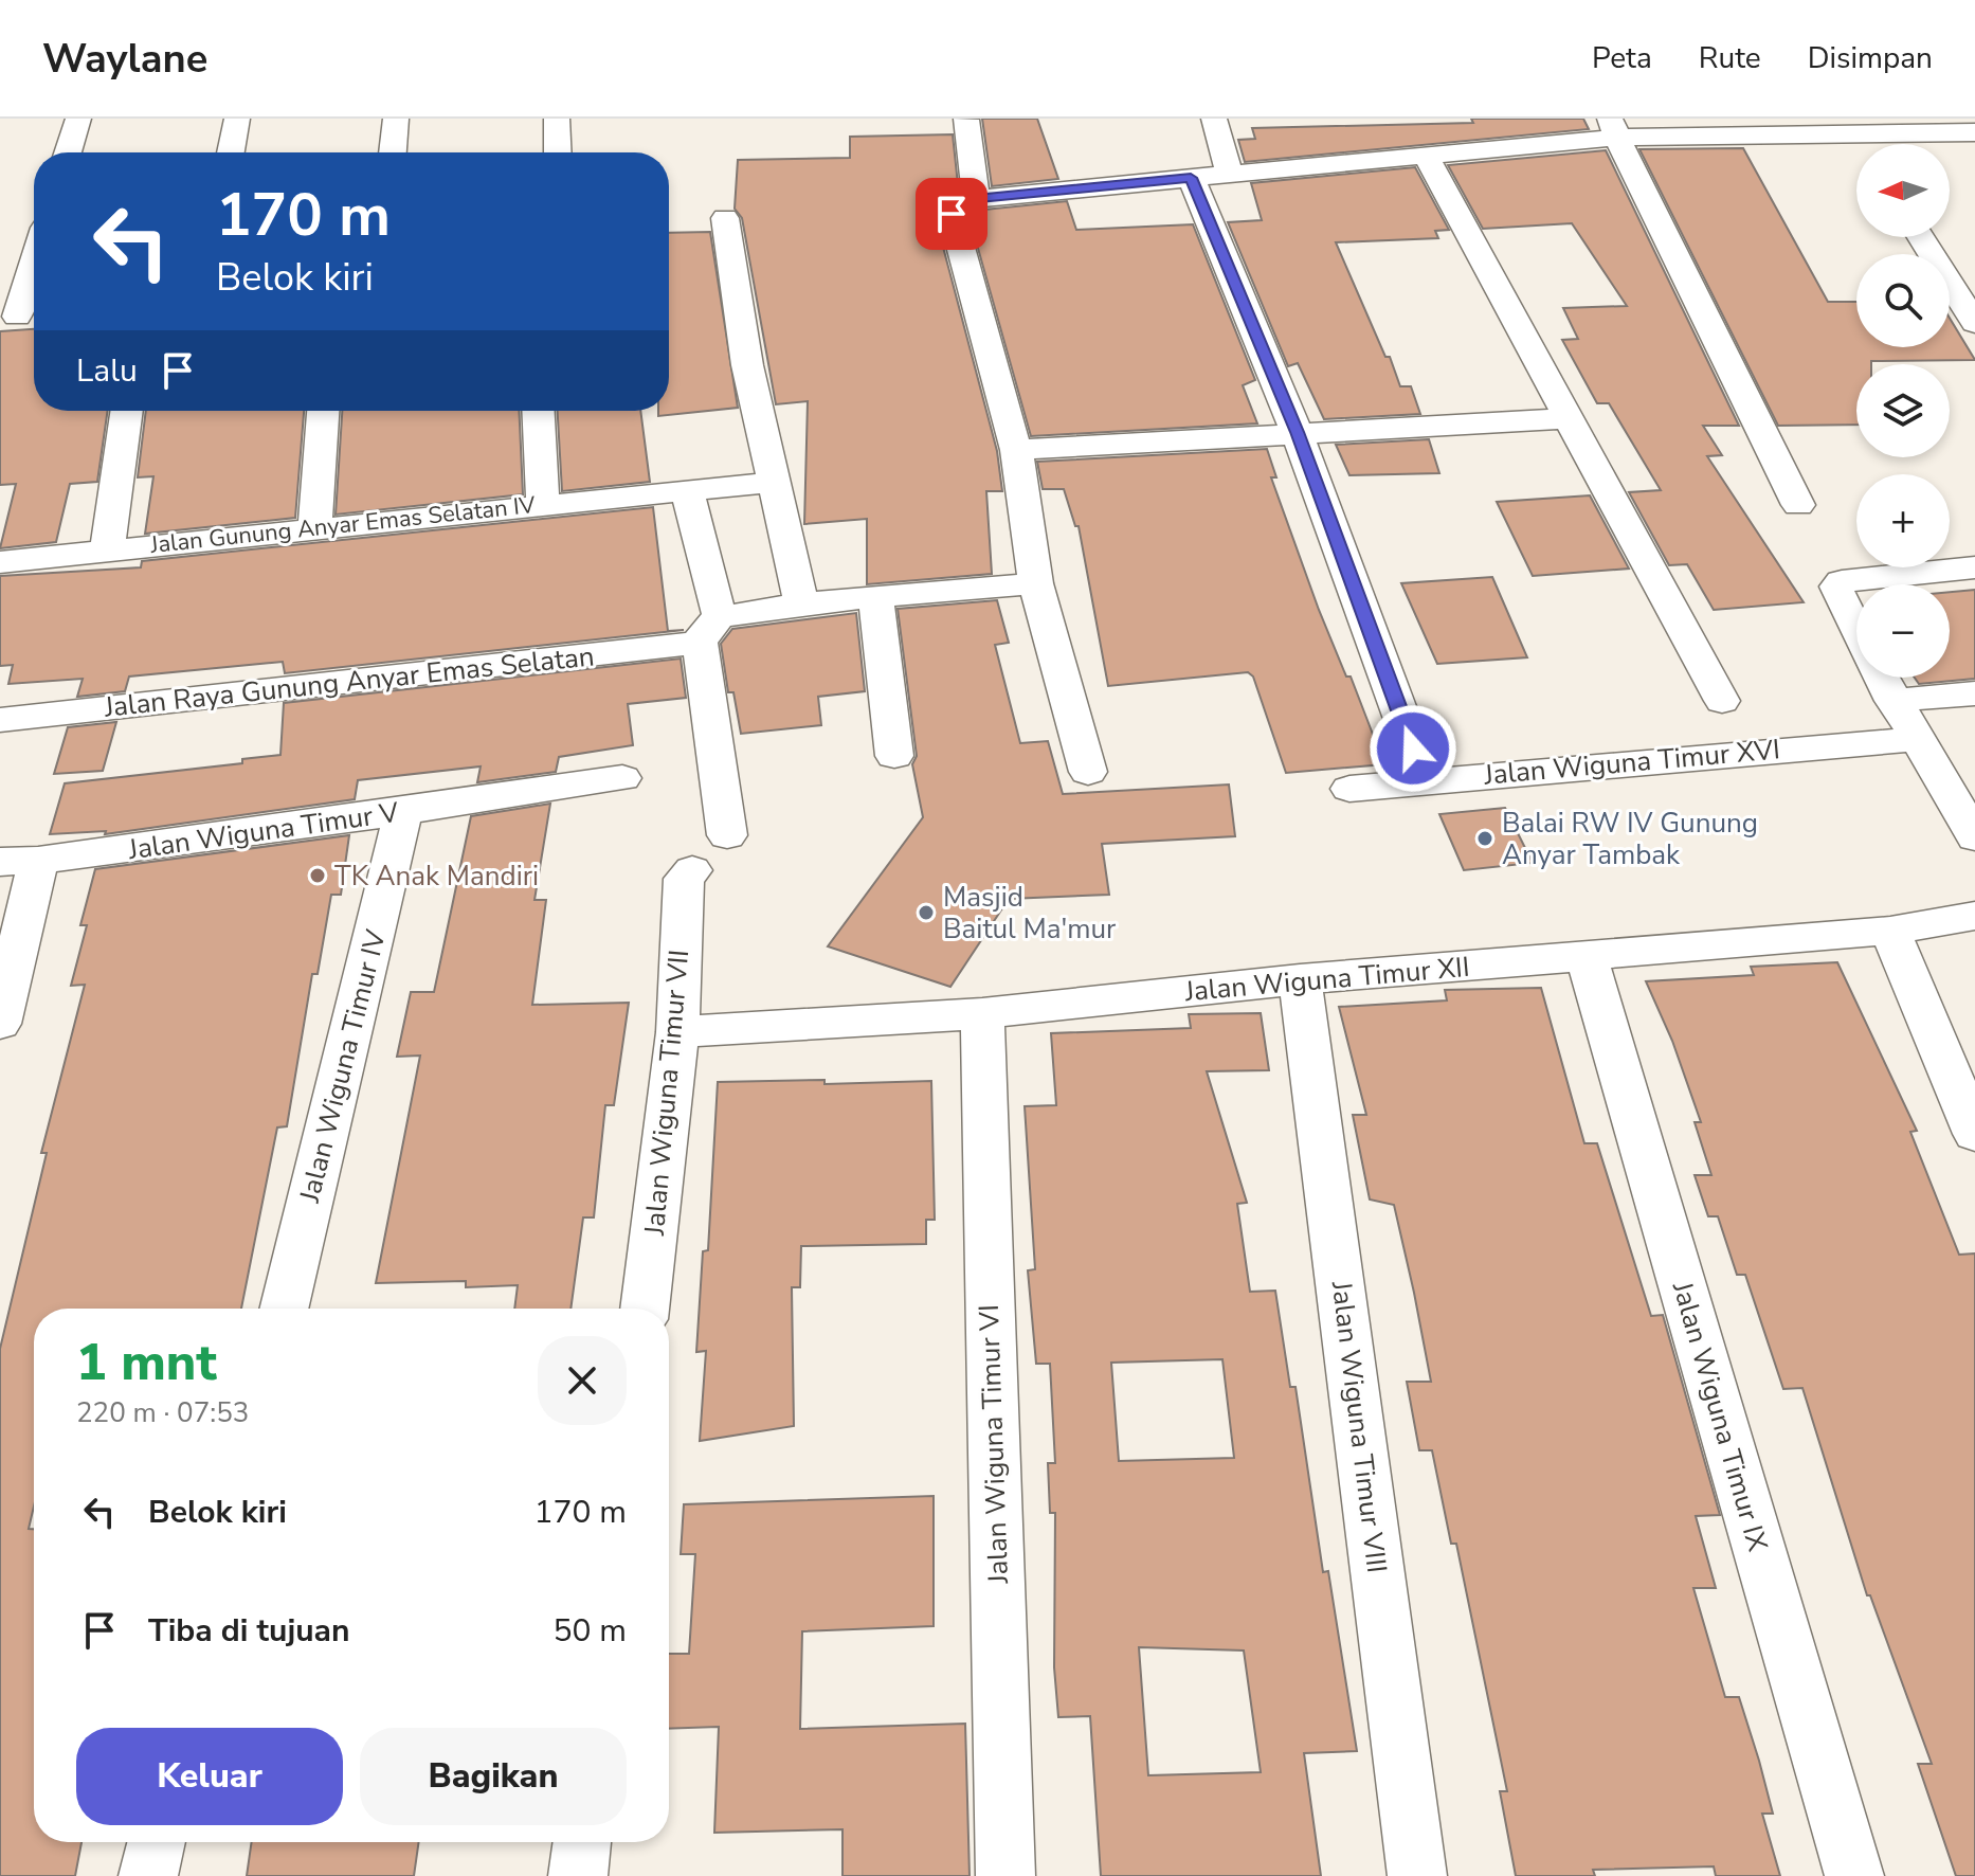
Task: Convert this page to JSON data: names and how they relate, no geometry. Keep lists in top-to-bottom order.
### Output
{
  "streets": {
    "street": [
      "Jalan Gunung Anyar Emas Selatan IV",
      "Jalan Raya Gunung Anyar Emas Selatan",
      "Jalan Wiguna Timur XVI",
      "Jalan Wiguna Timur V",
      "Jalan Wiguna Timur XII",
      "Jalan Wiguna Timur IV",
      "Jalan Wiguna Timur VII",
      "Jalan Wiguna Timur IX",
      "Jalan Wiguna Timur VIII",
      "Jalan Wiguna Timur VI"
    ]
  },
  "crossings": [
    ["Jalan Wiguna Timur V", "Jalan Wiguna Timur IV"],
    ["Jalan Wiguna Timur XII", "Jalan Wiguna Timur VII"],
    ["Jalan Wiguna Timur XII", "Jalan Wiguna Timur IX"],
    ["Jalan Wiguna Timur XII", "Jalan Wiguna Timur VIII"],
    ["Jalan Wiguna Timur XII", "Jalan Wiguna Timur VI"]
  ],
  "places": ["Balai RW IV Gunung Anyar Tambak", "TK Anak Mandiri", "Masjid Baitul Ma'mur"],
  "north": "left",
  "page": {
    "header": "Waylane",
    "nav": ["Peta", "Rute", "Disimpan"],
    "map_buttons": ["+", "−"],
    "turn": ["170 m", "Belok kiri"],
    "then": "Lalu",
    "heading": ["1 mnt", "220 m · 07:53"],
    "list": [
      {
        "name": "Belok kiri",
        "value": "170 m"
      },
      {
        "name": "Tiba di tujuan",
        "value": "50 m"
      }
    ],
    "buttons": ["Keluar", "Bagikan"]
  }
}
